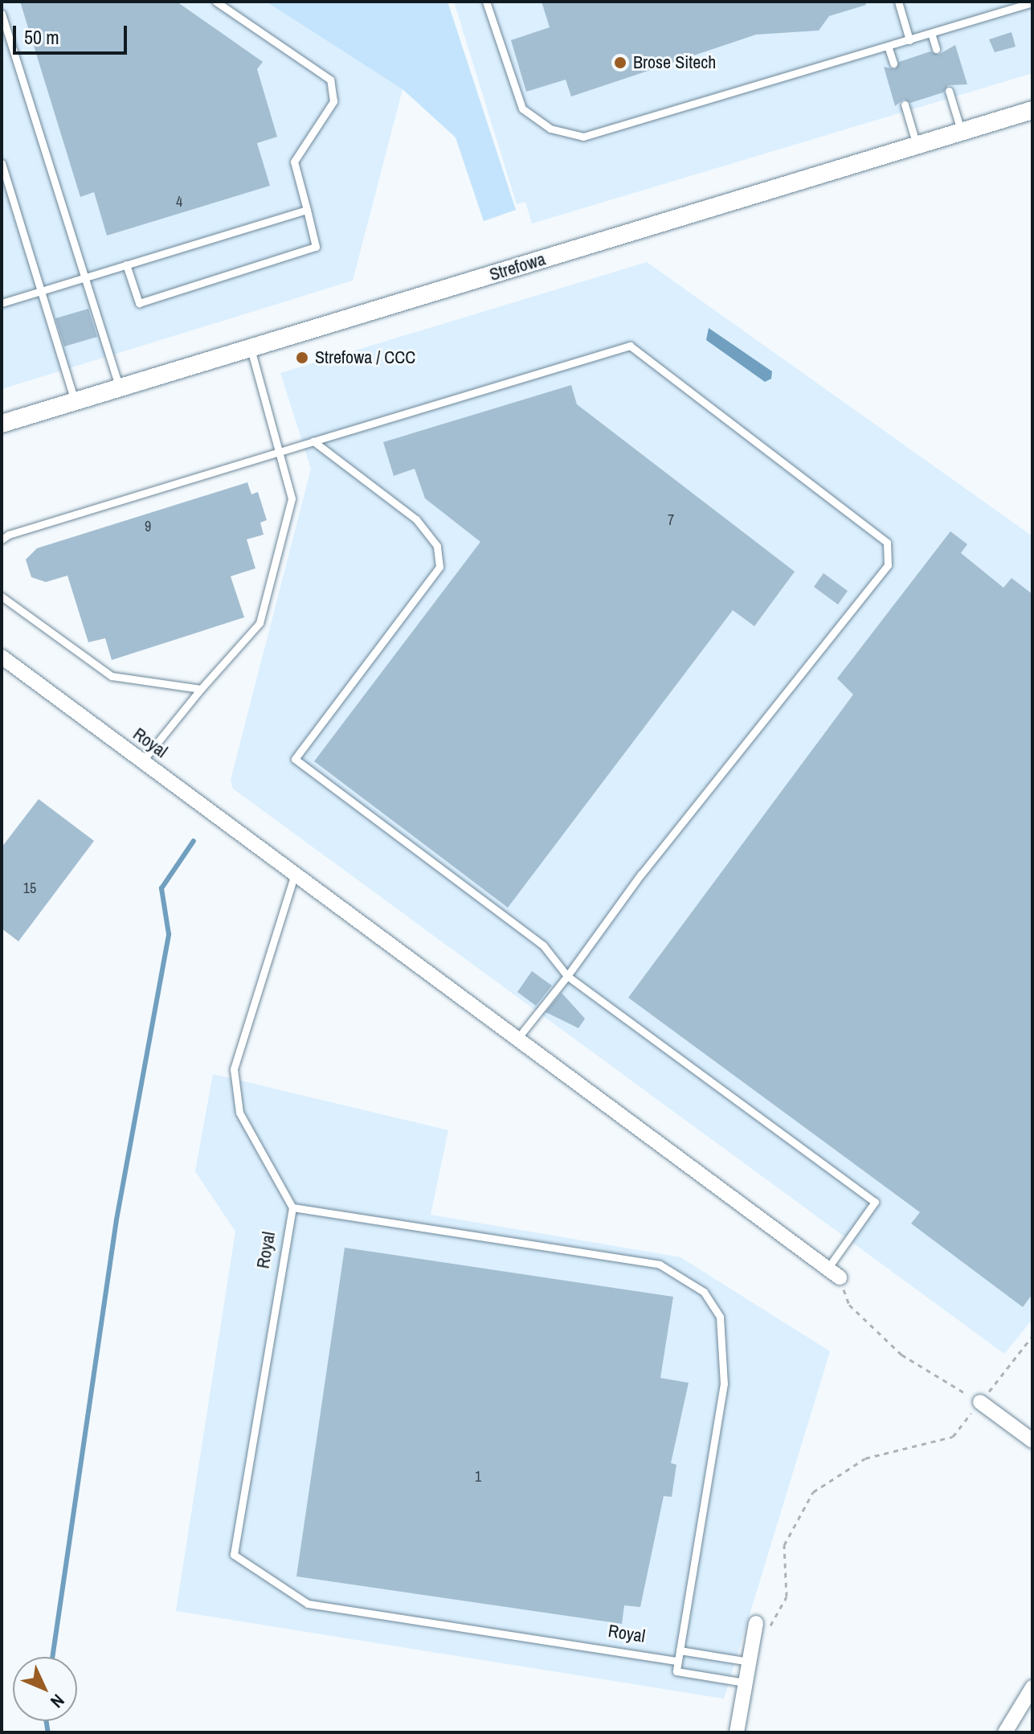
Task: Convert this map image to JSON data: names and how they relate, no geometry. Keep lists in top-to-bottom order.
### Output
{
  "streets": {
    "street": ["Strefowa", "Royal"]
  },
  "places": ["Brose Sitech", "Strefowa / CCC"],
  "house_numbers": [
    "4",
    "7",
    "9",
    "15",
    "1"
  ],
  "scale_bar": "50 m",
  "north": "bottom right"
}
